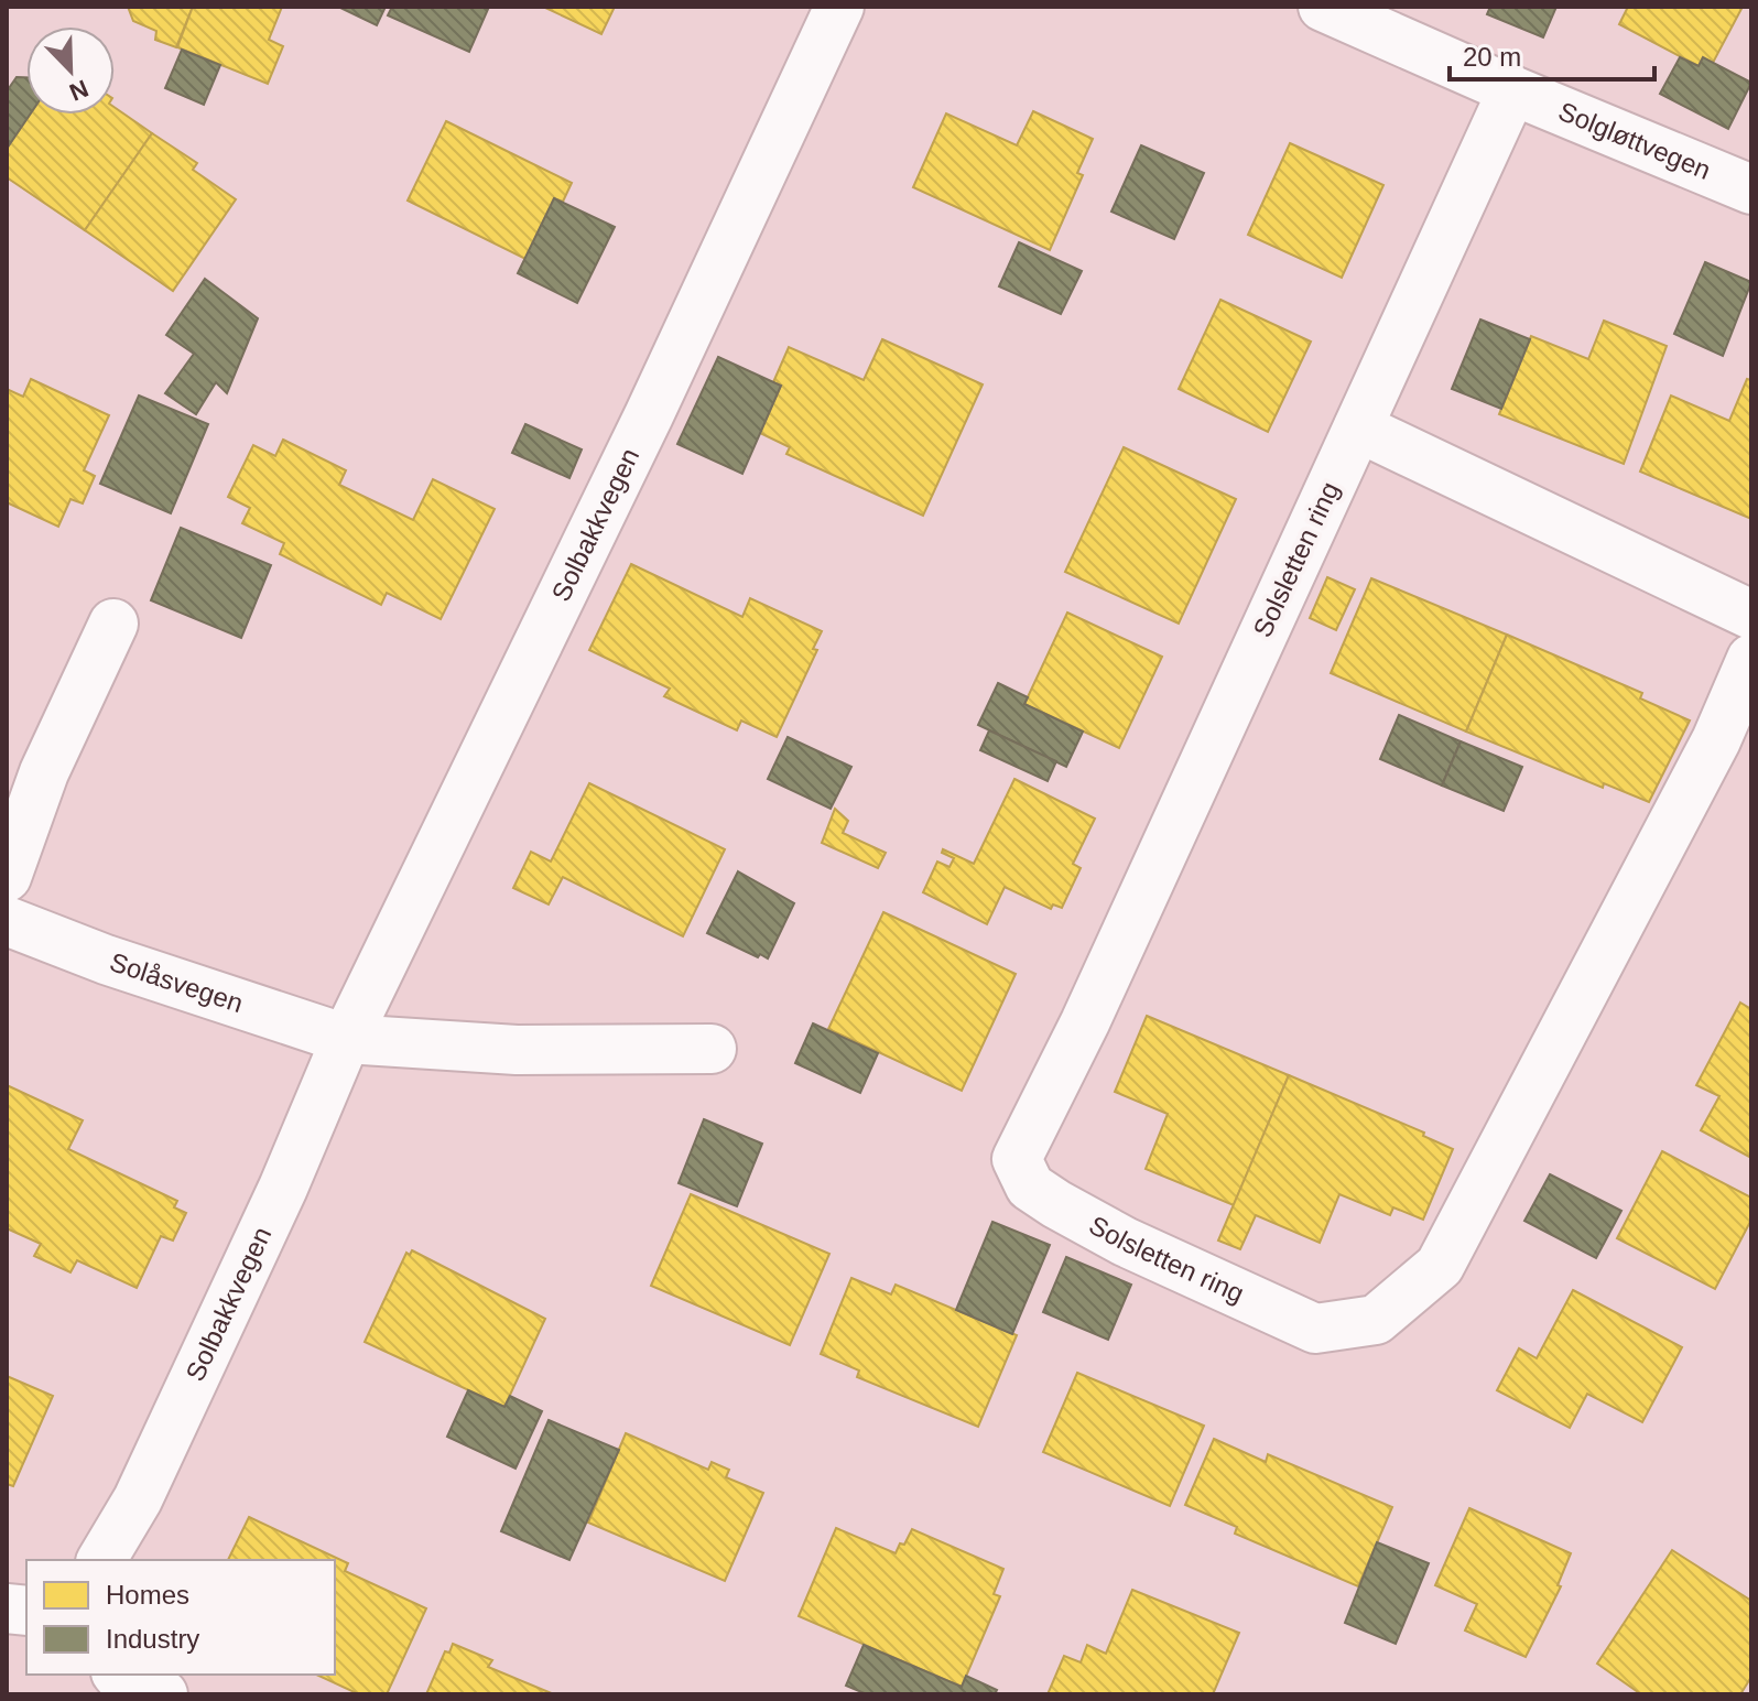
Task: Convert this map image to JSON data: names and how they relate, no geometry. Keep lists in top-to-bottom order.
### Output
{
  "streets": {
    "street": [
      "Solgløttvegen",
      "Solbakkvegen",
      "Solsletten ring",
      "Solåsvegen"
    ]
  },
  "crossings": [
    ["Solgløttvegen", "Solsletten ring"],
    ["Solbakkvegen", "Solåsvegen"]
  ],
  "legend": ["Homes", "Industry"],
  "scale_bar": "20 m",
  "north": "bottom right"
}
